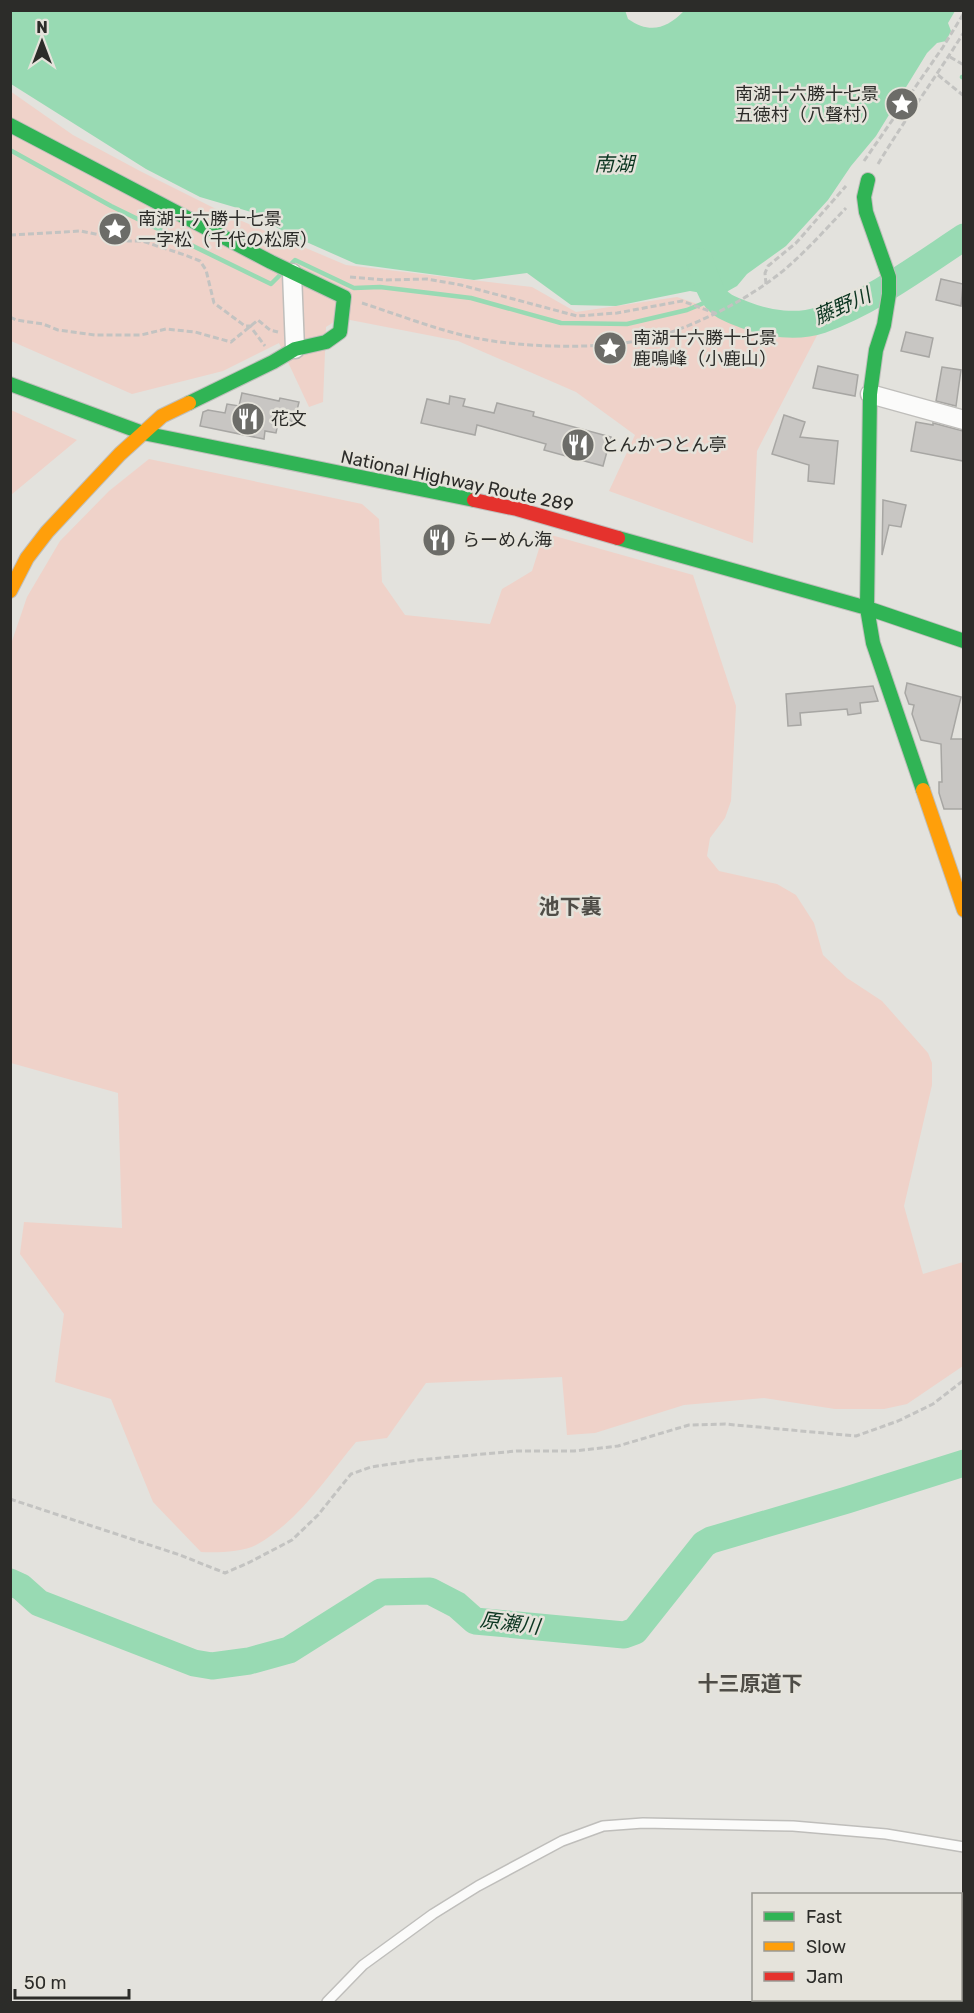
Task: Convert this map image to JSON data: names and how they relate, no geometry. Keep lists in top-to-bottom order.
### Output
{
  "streets": {
    "main road": ["National Highway Route 289"]
  },
  "districts": ["池下裏", "十三原道下"],
  "water": ["南湖", "藤野川", "原瀬川"],
  "places": {
    "place": ["南湖十六勝十七景 五徳村（八聲村）", "南湖十六勝十七景 一字松（千代の松原）", "南湖十六勝十七景 鹿鳴峰（小鹿山）"],
    "restaurant": ["花文", "とんかつとん亭", "らーめん海"]
  },
  "legend": ["Fast", "Slow", "Jam"],
  "scale_bar": "50 m",
  "north": "top"
}
